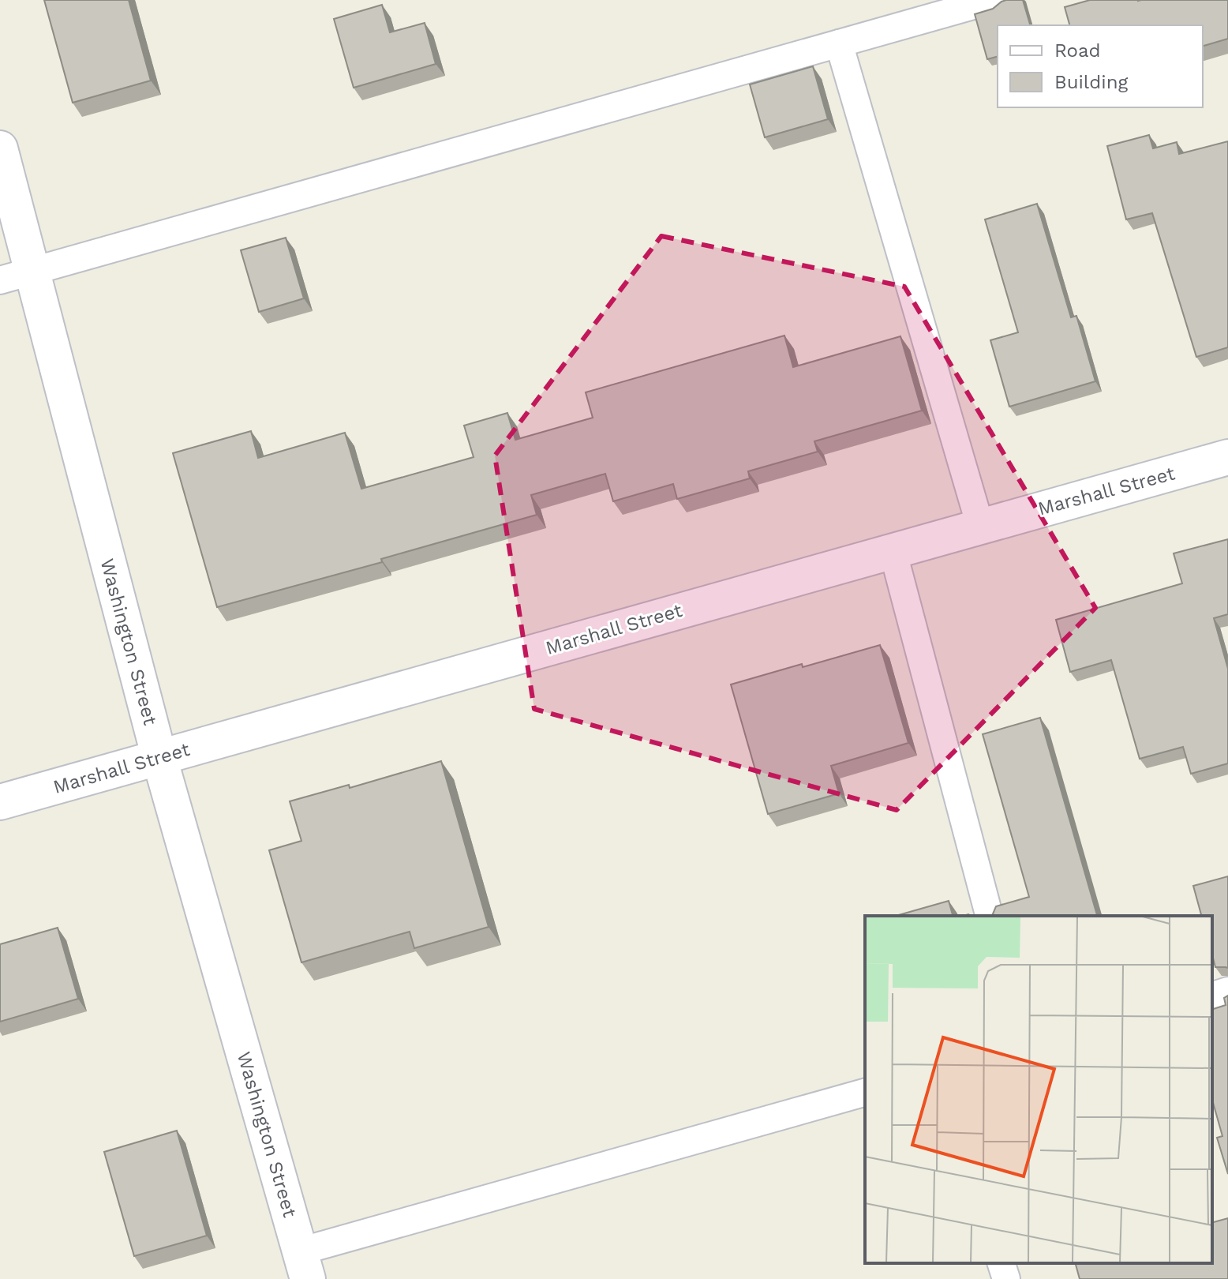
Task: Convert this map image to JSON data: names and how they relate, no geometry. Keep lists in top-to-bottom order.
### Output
{
  "streets": {
    "street": ["Marshall Street", "Washington Street"]
  },
  "crossings": [
    ["Marshall Street", "Washington Street"]
  ],
  "legend": ["Road", "Building"]
}
